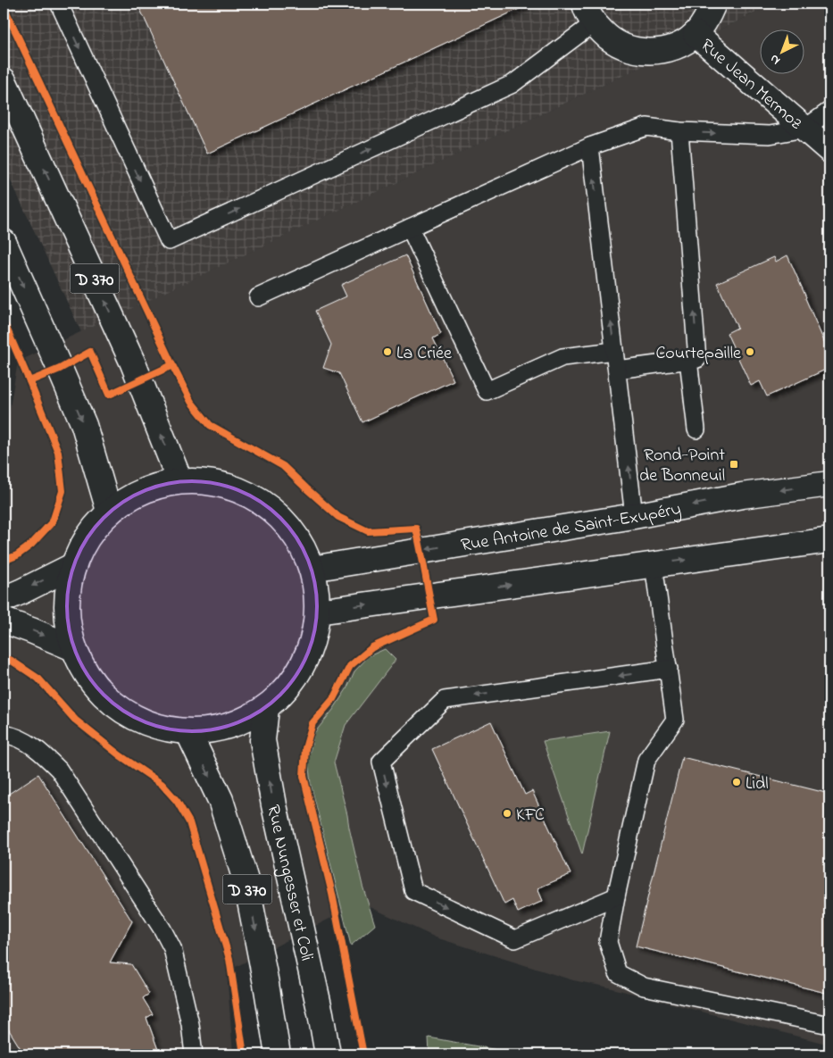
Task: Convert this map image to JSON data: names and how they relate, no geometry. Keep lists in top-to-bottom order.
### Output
{
  "streets": {
    "main road": [
      "Rue Jean Mermoz",
      "D 370",
      "Rue Antoine de Saint-Exupéry",
      "Rue Nungesser et Coli"
    ]
  },
  "places": {
    "other": [
      "La Criée",
      "Courtepaille",
      "Lidl",
      "KFC"
    ],
    "transit": ["Rond-Point de Bonneuil"]
  },
  "north": "bottom left"
}
